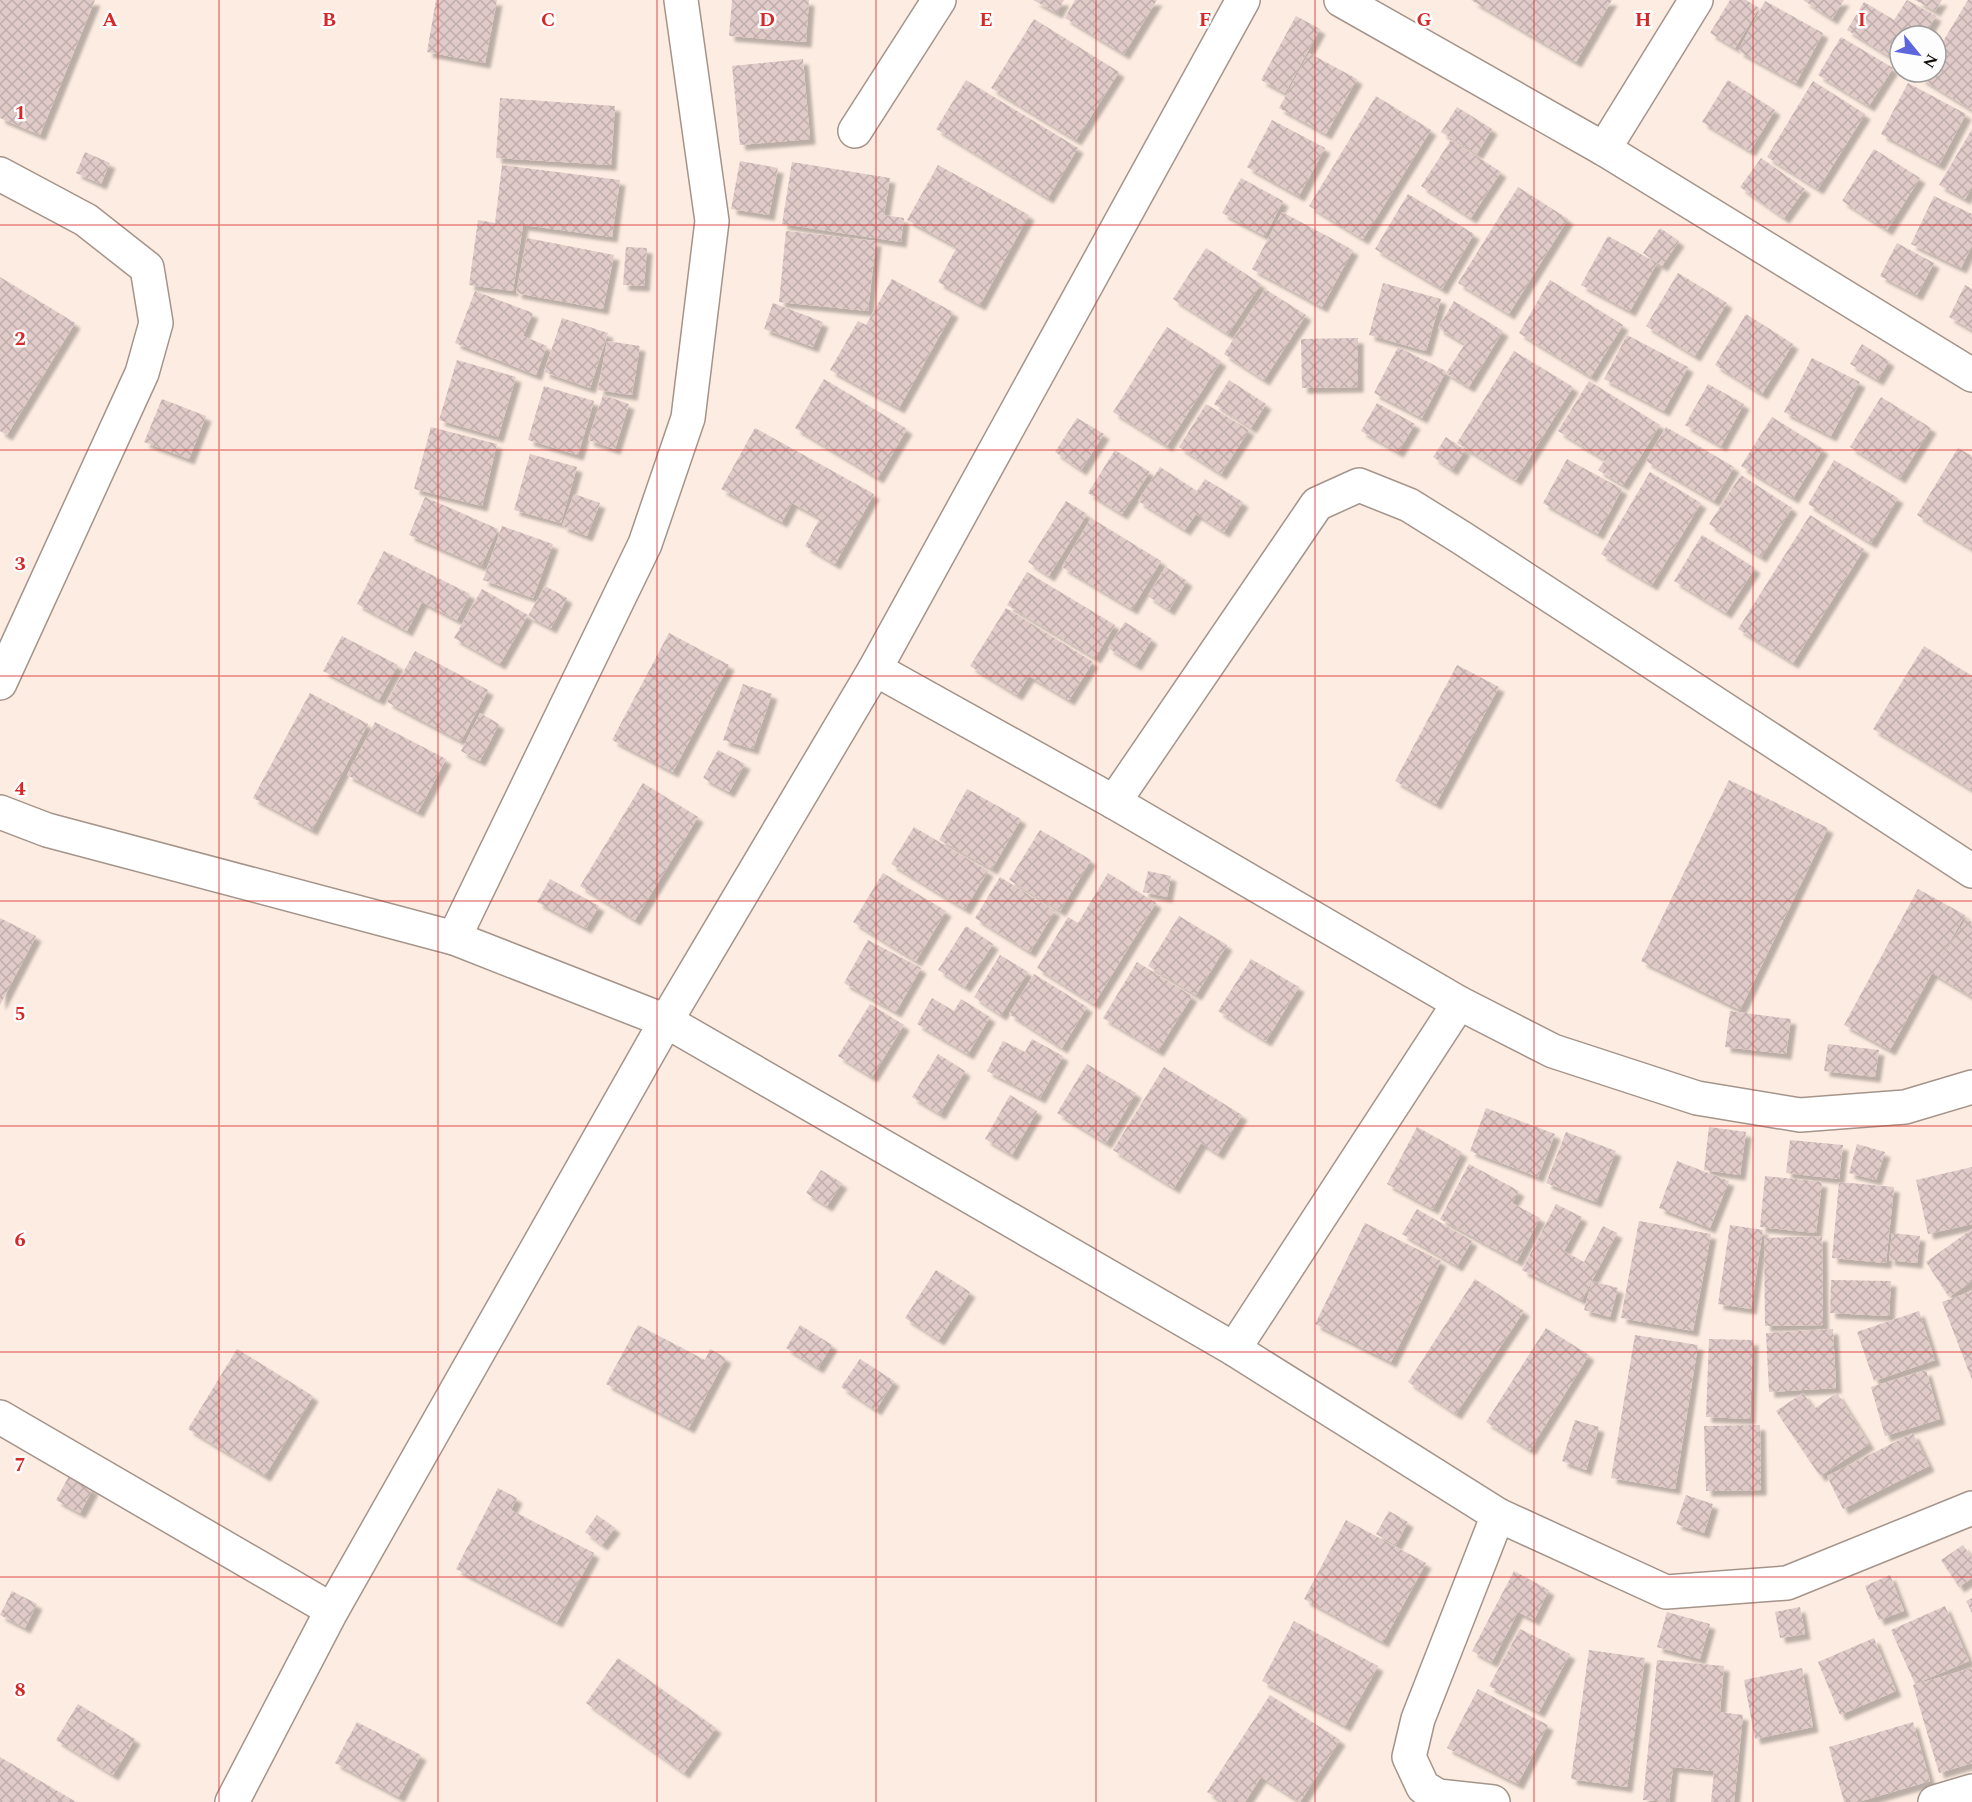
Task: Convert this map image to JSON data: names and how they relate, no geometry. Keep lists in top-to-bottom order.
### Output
{
  "north": "bottom right",
  "grid": {
    "columns": [
      "A",
      "B",
      "C",
      "D",
      "E",
      "F",
      "G",
      "H",
      "I"
    ],
    "rows": [
      "1",
      "2",
      "3",
      "4",
      "5",
      "6",
      "7",
      "8"
    ]
  }
}
